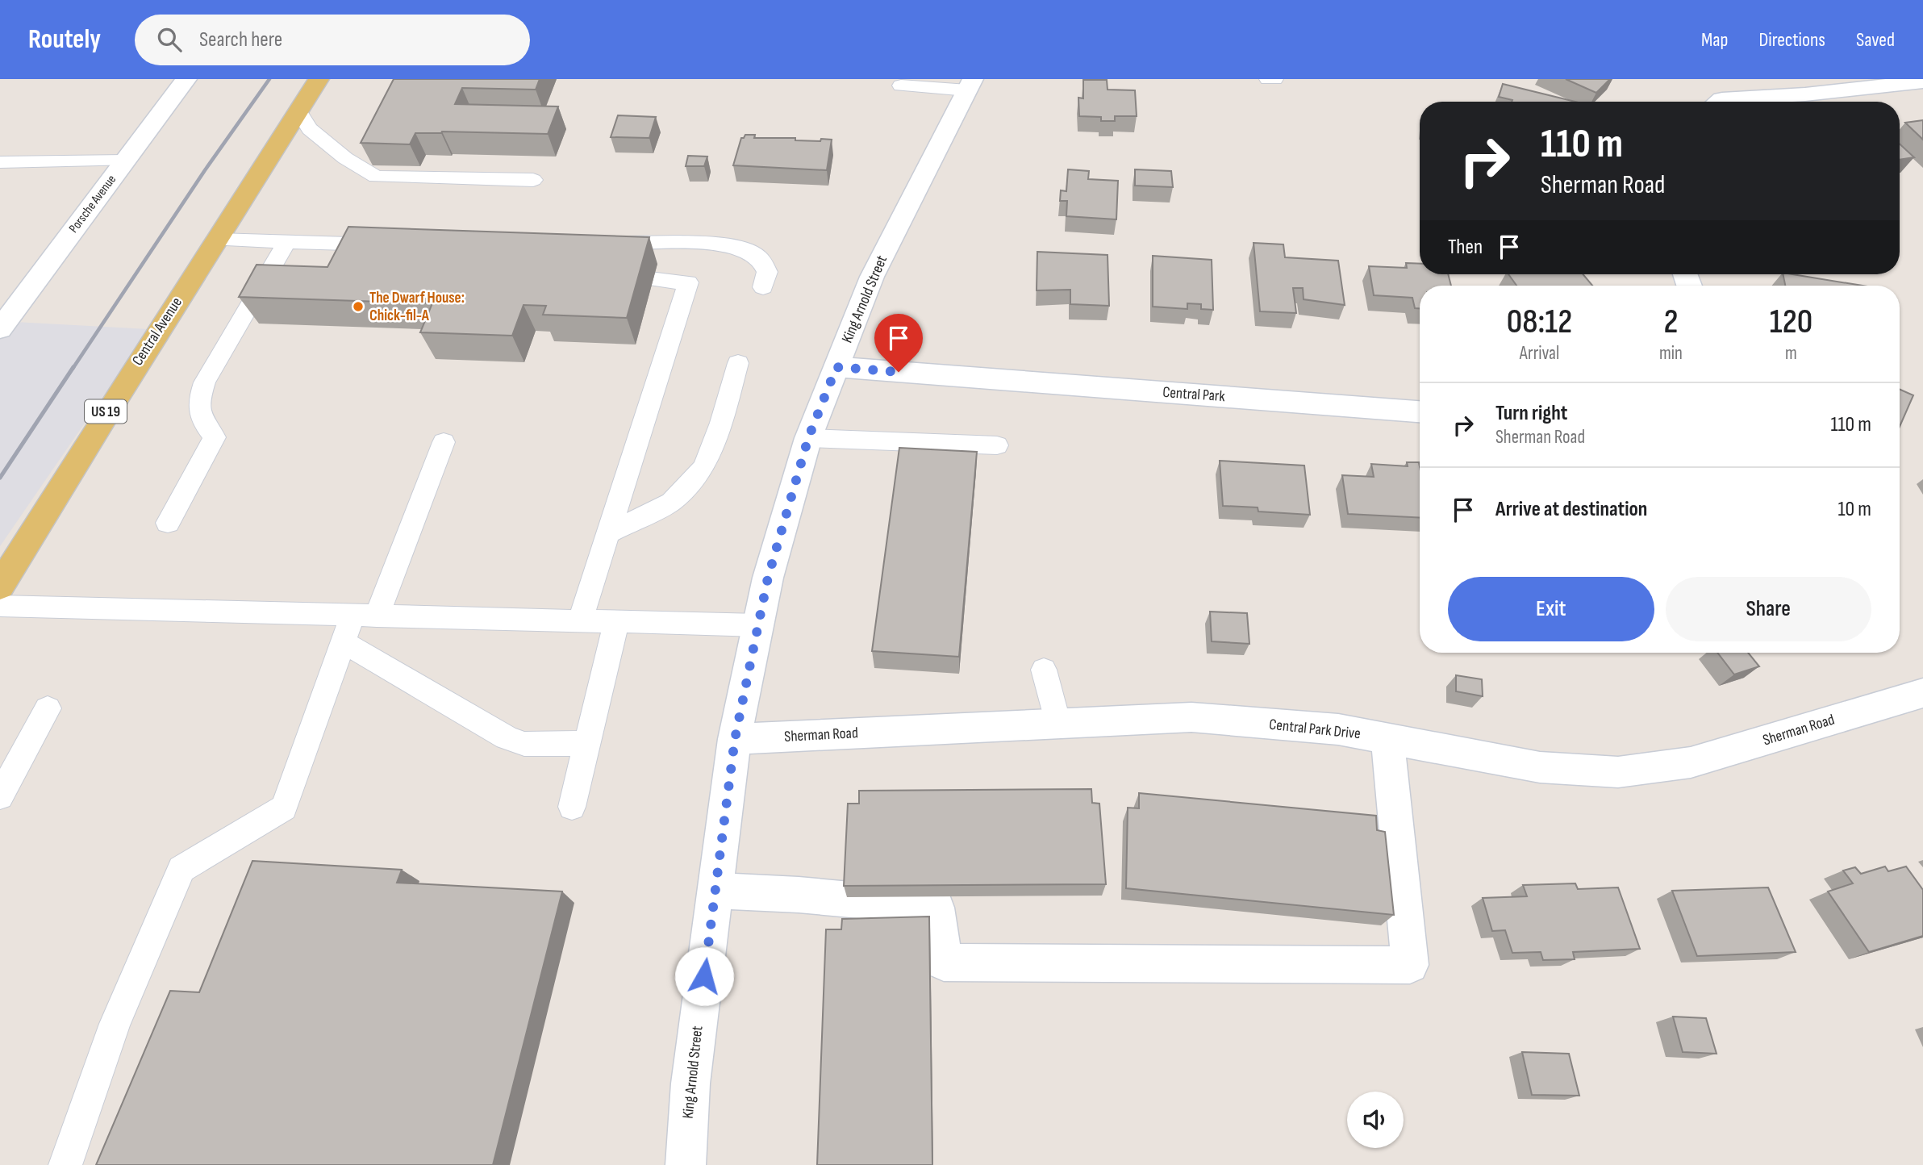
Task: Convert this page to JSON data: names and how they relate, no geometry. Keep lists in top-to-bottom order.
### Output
{
  "streets": {
    "main road": ["Central Avenue", "US 19"],
    "street": [
      "Porsche Avenue",
      "King Arnold Street",
      "Central Park",
      "Central Park Drive",
      "Sherman Road"
    ]
  },
  "crossings": [
    ["King Arnold Street", "Central Park"],
    ["King Arnold Street", "Sherman Road"],
    ["Central Park Drive", "Sherman Road"]
  ],
  "places": ["The Dwarf House: Chick-fil-A"],
  "page": {
    "header": "Routely",
    "search": "Search here",
    "nav": ["Map", "Directions", "Saved"],
    "turn": ["110 m", "Sherman Road"],
    "then": "Then",
    "eta": [
      "08:12",
      "Arrival",
      "2",
      "min",
      "120",
      "m"
    ],
    "list": [
      {
        "name": "Turn right",
        "note": "Sherman Road",
        "value": "110 m"
      },
      {
        "name": "Arrive at destination",
        "value": "10 m"
      }
    ],
    "buttons": ["Exit", "Share"]
  }
}
